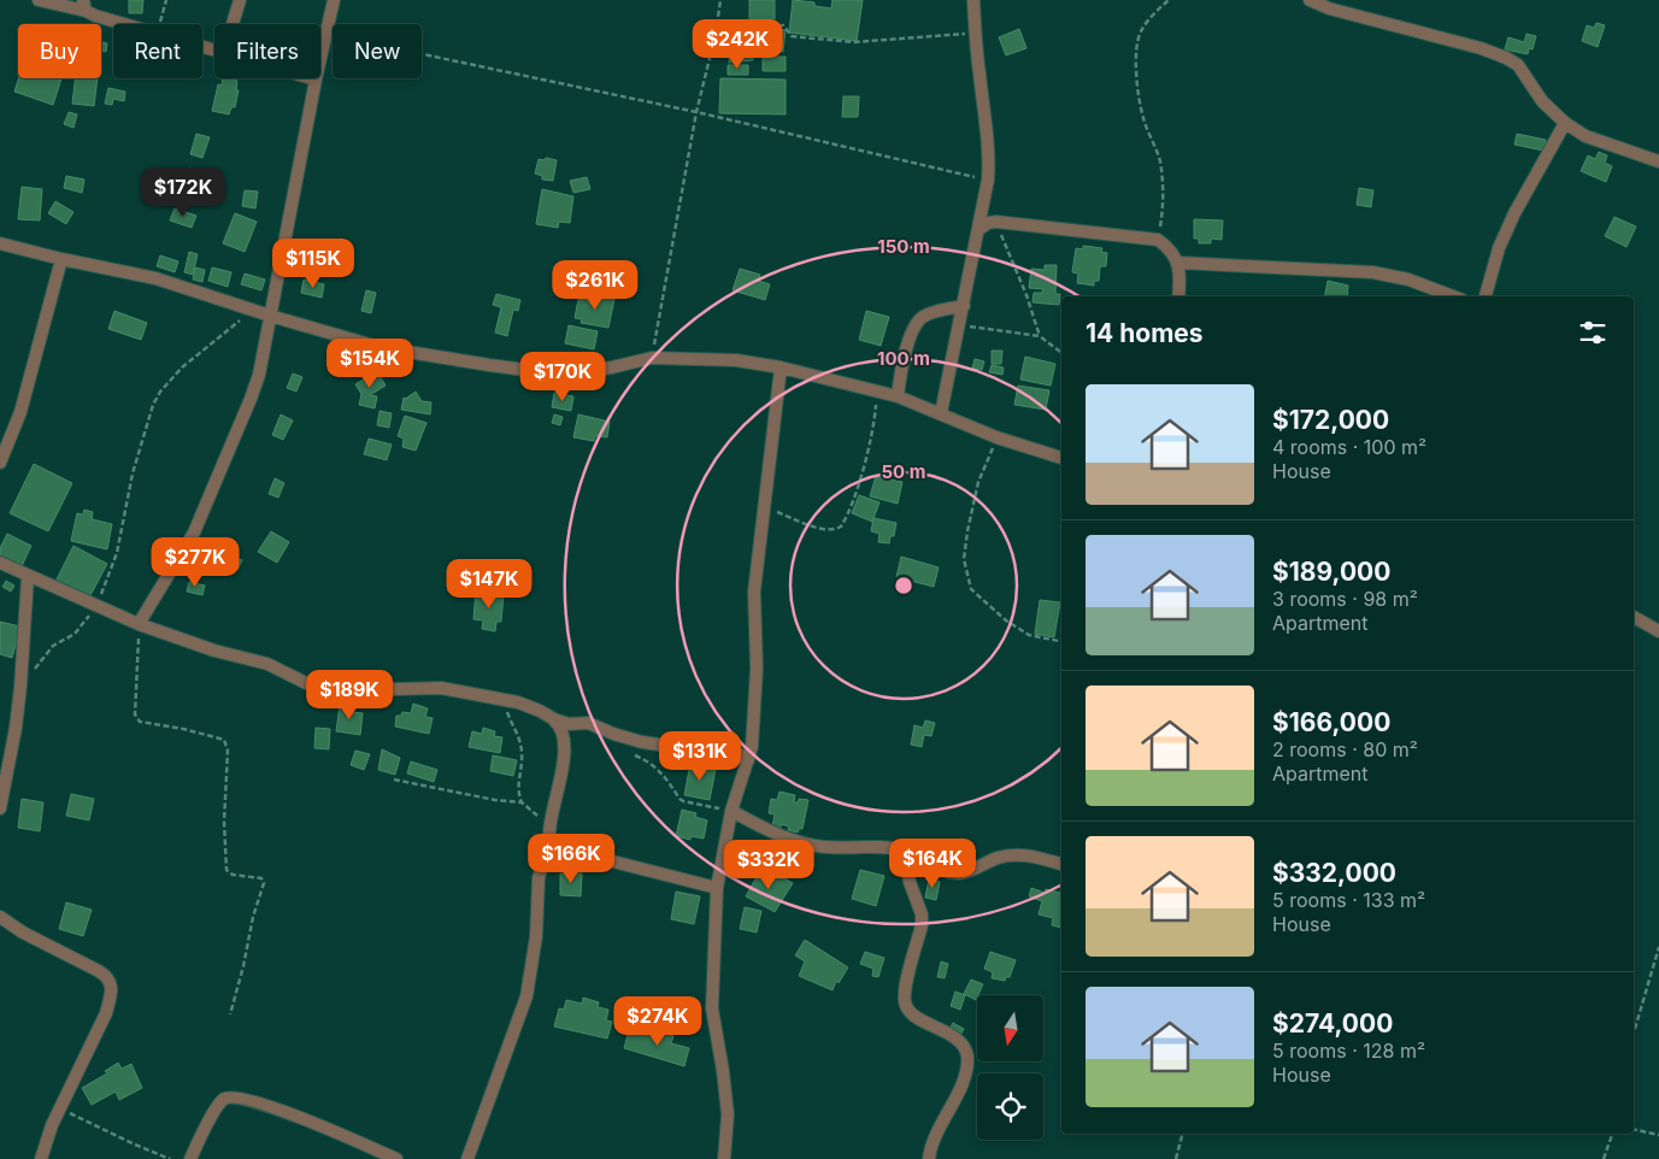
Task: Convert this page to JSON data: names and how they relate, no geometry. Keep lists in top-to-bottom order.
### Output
{
  "north": "bottom",
  "page": {
    "price": [
      "$242K",
      "$172K",
      "$115K",
      "$261K",
      "$154K",
      "$170K",
      "$277K",
      "$147K",
      "$189K",
      "$131K",
      "$166K",
      "$164K",
      "$332K",
      "$274K"
    ],
    "chip": [
      "Buy",
      "Rent",
      "Filters",
      "New"
    ],
    "heading": "14 homes",
    "list": [
      {
        "name": "$172,000",
        "note": "4 rooms · 100 m² · House"
      },
      {
        "name": "$189,000",
        "note": "3 rooms · 98 m² · Apartment"
      },
      {
        "name": "$166,000",
        "note": "2 rooms · 80 m² · Apartment"
      },
      {
        "name": "$332,000",
        "note": "5 rooms · 133 m² · House"
      },
      {
        "name": "$274,000",
        "note": "5 rooms · 128 m² · House"
      }
    ]
  },
  "rings": ["150 m", "100 m", "50 m"]
}
